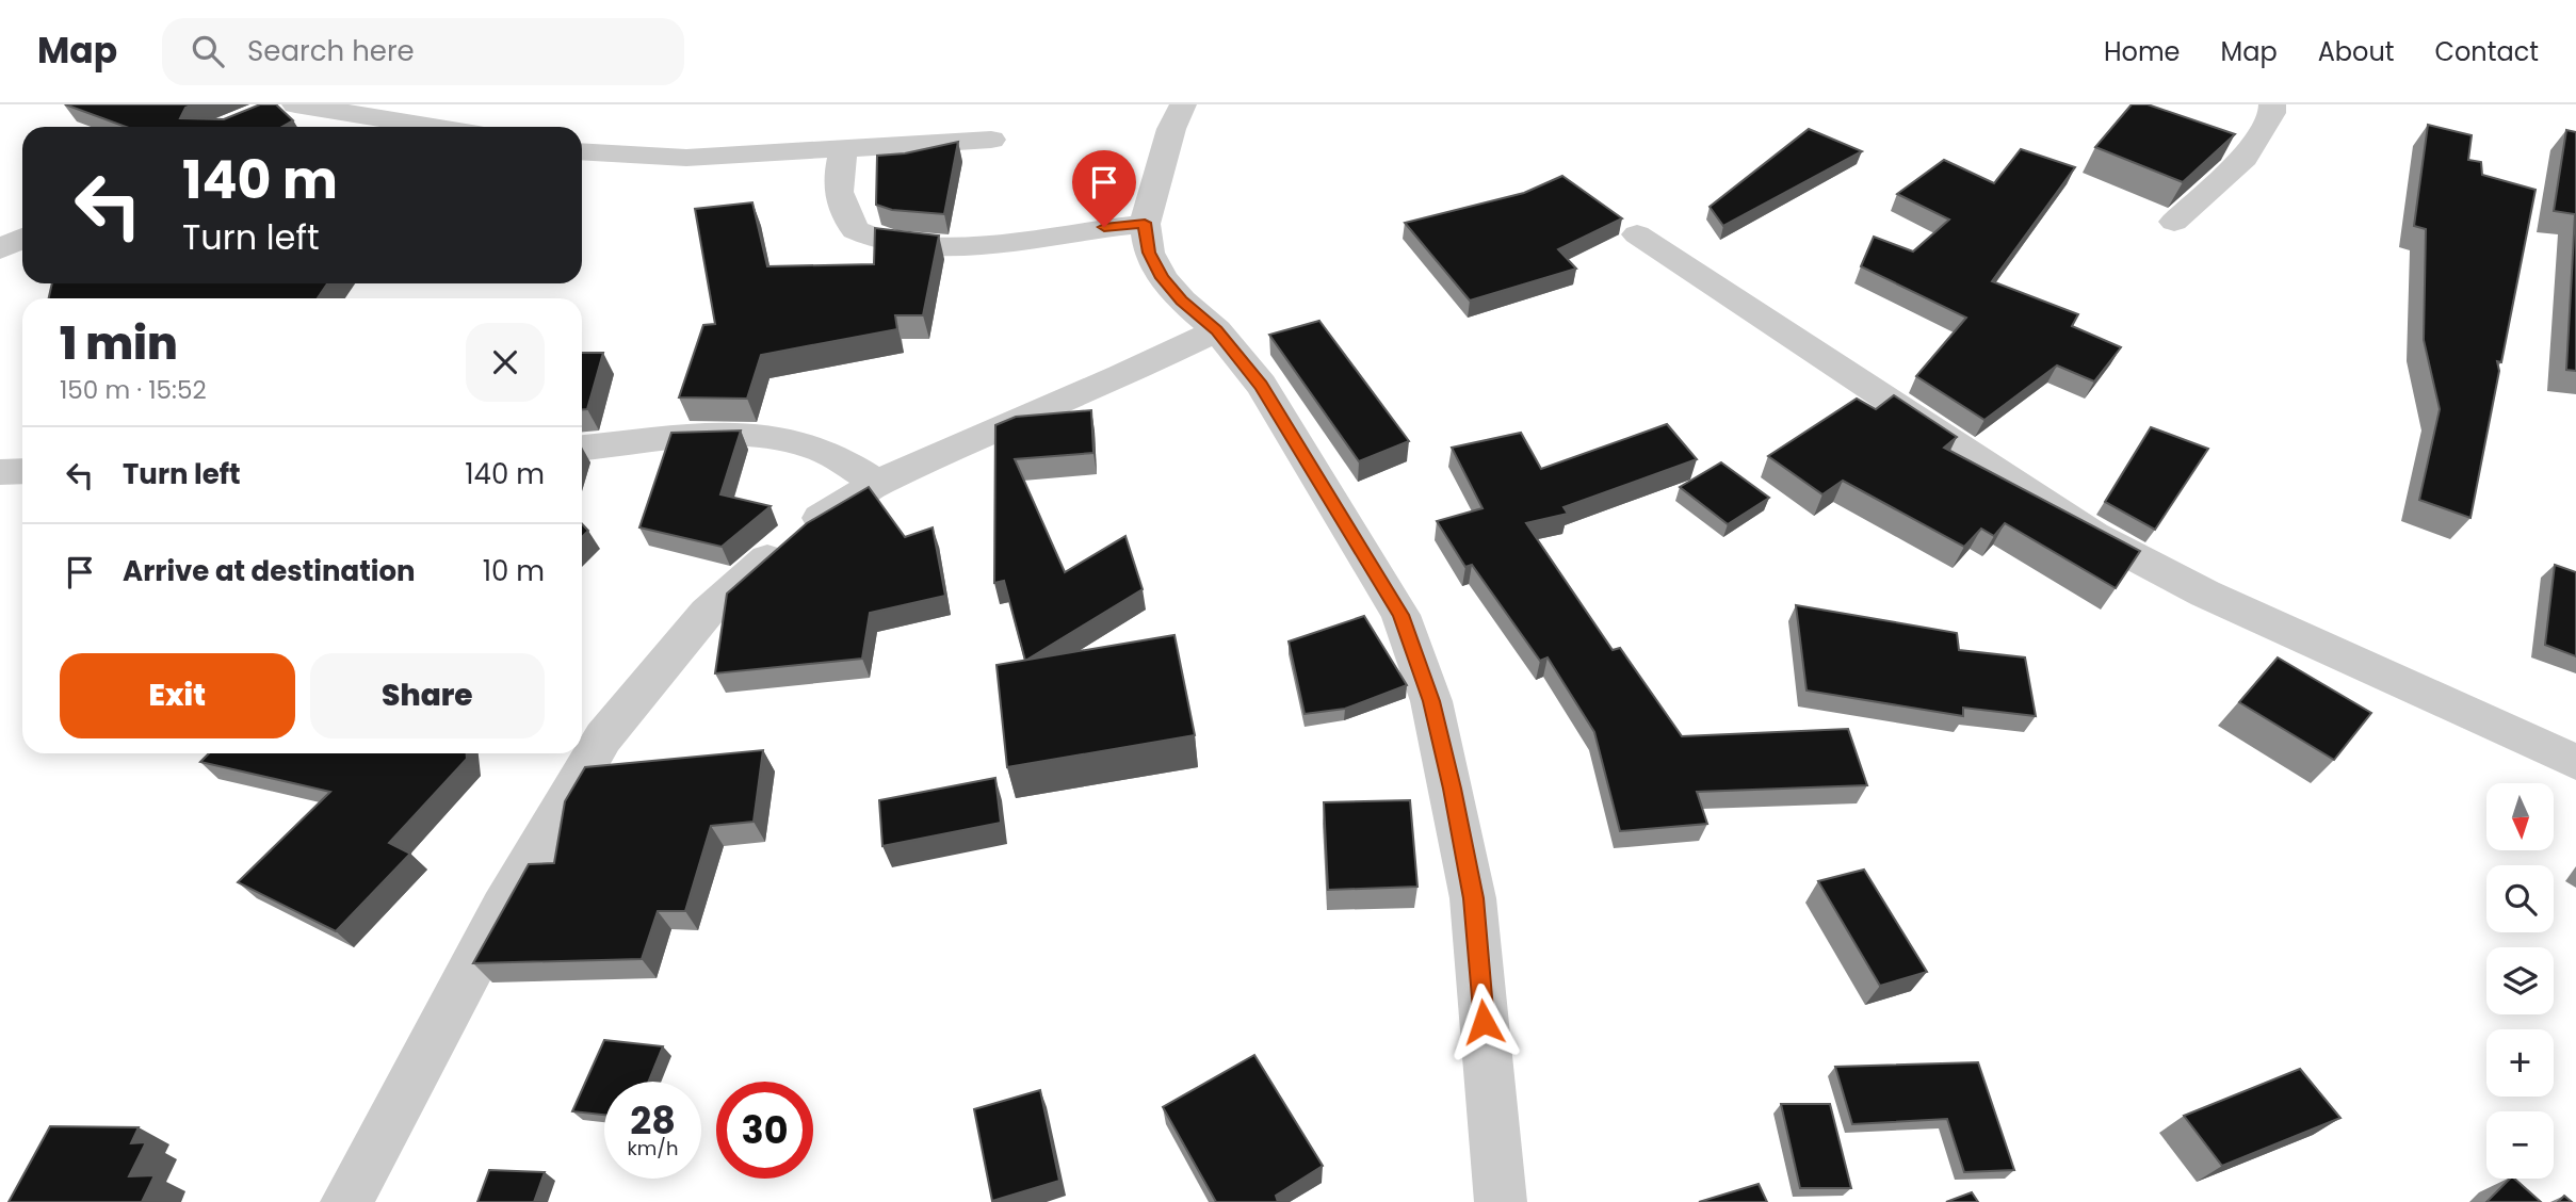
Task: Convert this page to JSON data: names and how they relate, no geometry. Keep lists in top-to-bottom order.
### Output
{
  "north": "bottom",
  "page": {
    "header": "Map",
    "search": "Search here",
    "nav": [
      "Home",
      "Map",
      "About",
      "Contact"
    ],
    "turn": ["140 m", "Turn left"],
    "heading": ["1 min", "150 m · 15:52"],
    "list": [
      {
        "name": "Turn left",
        "value": "140 m"
      },
      {
        "name": "Arrive at destination",
        "value": "10 m"
      }
    ],
    "buttons": ["Exit", "Share"],
    "map_buttons": ["+", "−"],
    "speed": "28 km/h",
    "limit": "30"
  }
}
